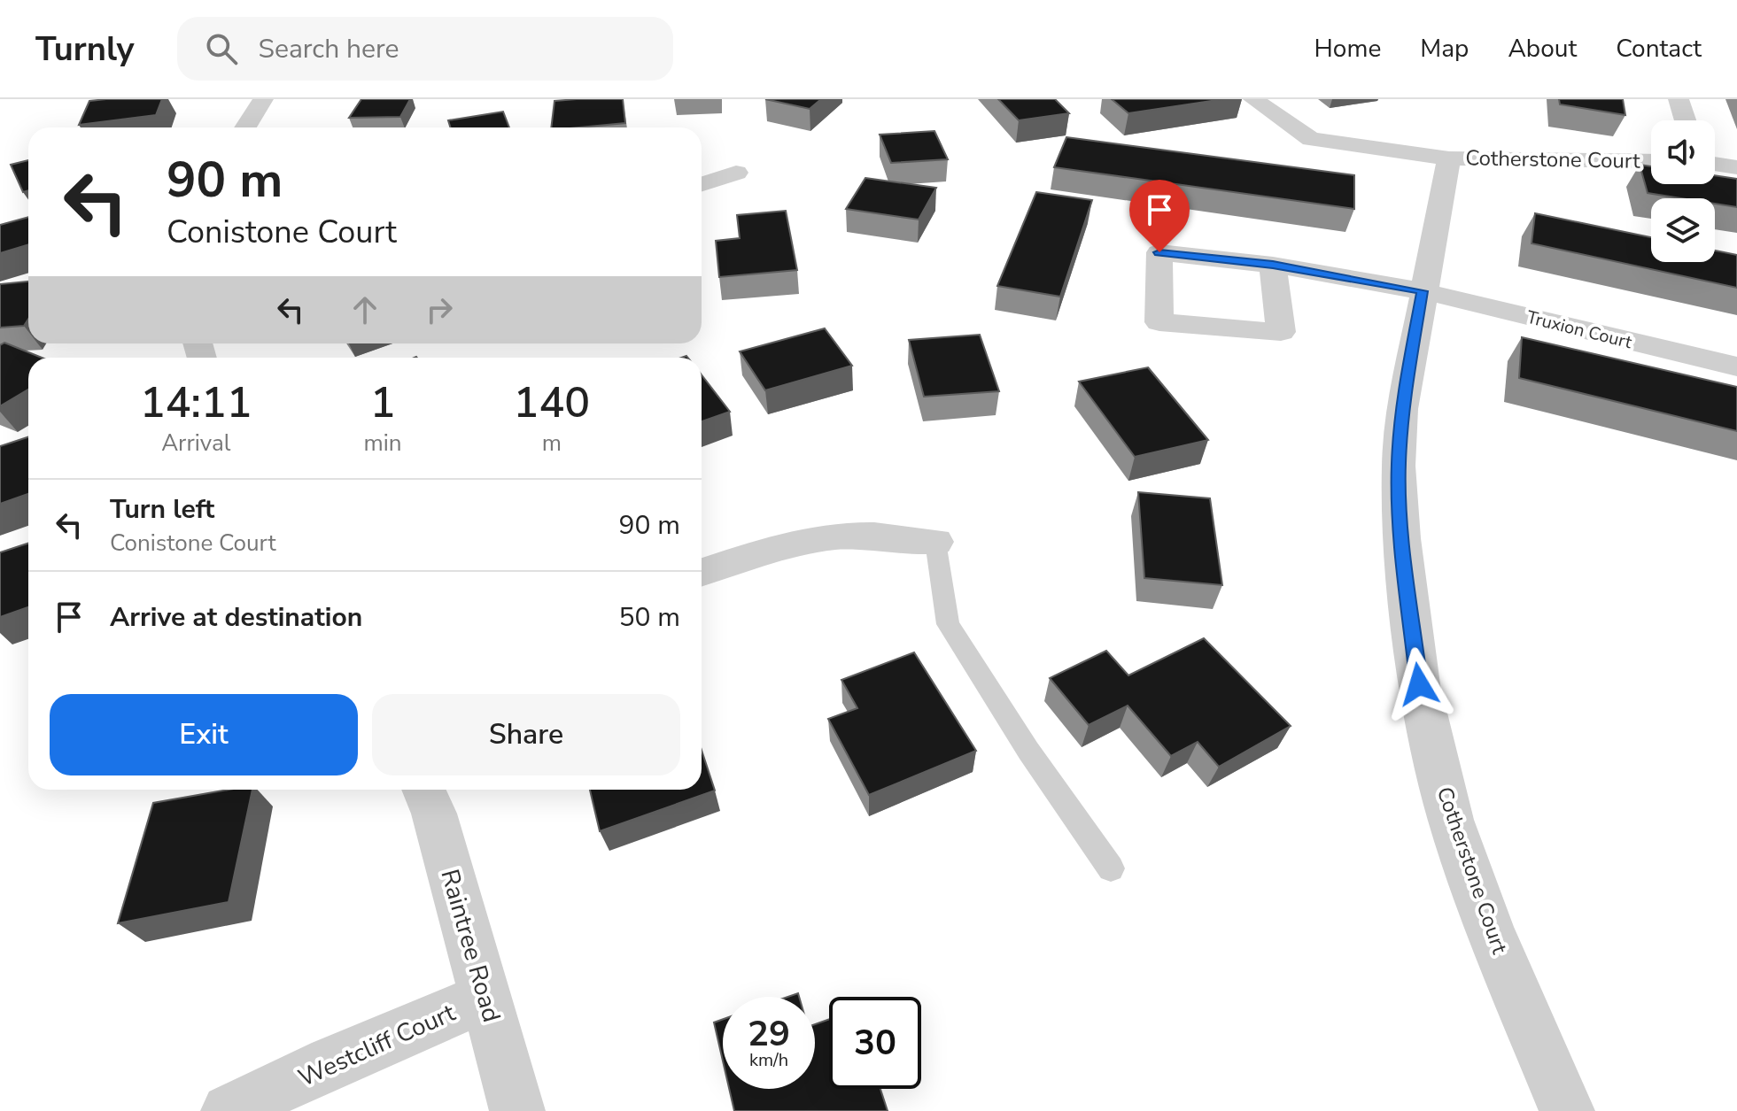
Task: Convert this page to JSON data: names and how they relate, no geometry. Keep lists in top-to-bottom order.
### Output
{
  "streets": {
    "street": [
      "Cotherstone Court",
      "Truxion Court",
      "Raintree Road",
      "Westcliff Court"
    ]
  },
  "crossings": [
    ["Cotherstone Court", "Truxion Court"],
    ["Raintree Road", "Westcliff Court"]
  ],
  "page": {
    "header": "Turnly",
    "search": "Search here",
    "nav": [
      "Home",
      "Map",
      "About",
      "Contact"
    ],
    "turn": ["90 m", "Conistone Court"],
    "eta": [
      "14:11",
      "Arrival",
      "1",
      "min",
      "140",
      "m"
    ],
    "list": [
      {
        "name": "Turn left",
        "note": "Conistone Court",
        "value": "90 m"
      },
      {
        "name": "Arrive at destination",
        "value": "50 m"
      }
    ],
    "buttons": ["Exit", "Share"],
    "speed": "29 km/h",
    "limit": "30"
  }
}
